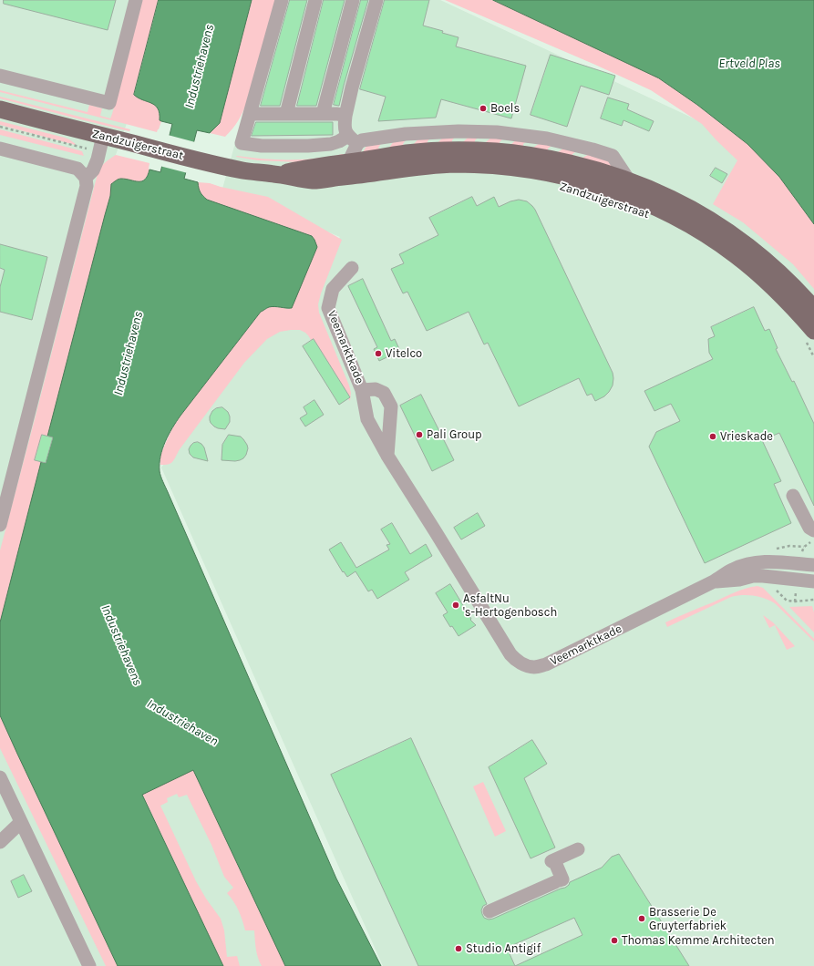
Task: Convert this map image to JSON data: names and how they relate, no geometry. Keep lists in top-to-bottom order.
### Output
{
  "streets": {
    "main road": ["Zandzuigerstraat"],
    "street": ["Veemarktkade"]
  },
  "water": ["Ertveld Plas", "Industriehavens", "Industriehaven"],
  "places": [
    "Boels",
    "Vitelco",
    "Pali Group",
    "Vrieskade",
    "AsfaltNu 's-Hertogenbosch",
    "Brasserie De Gruyterfabriek",
    "Thomas Kemme Architecten",
    "Studio Antigif"
  ]
}
